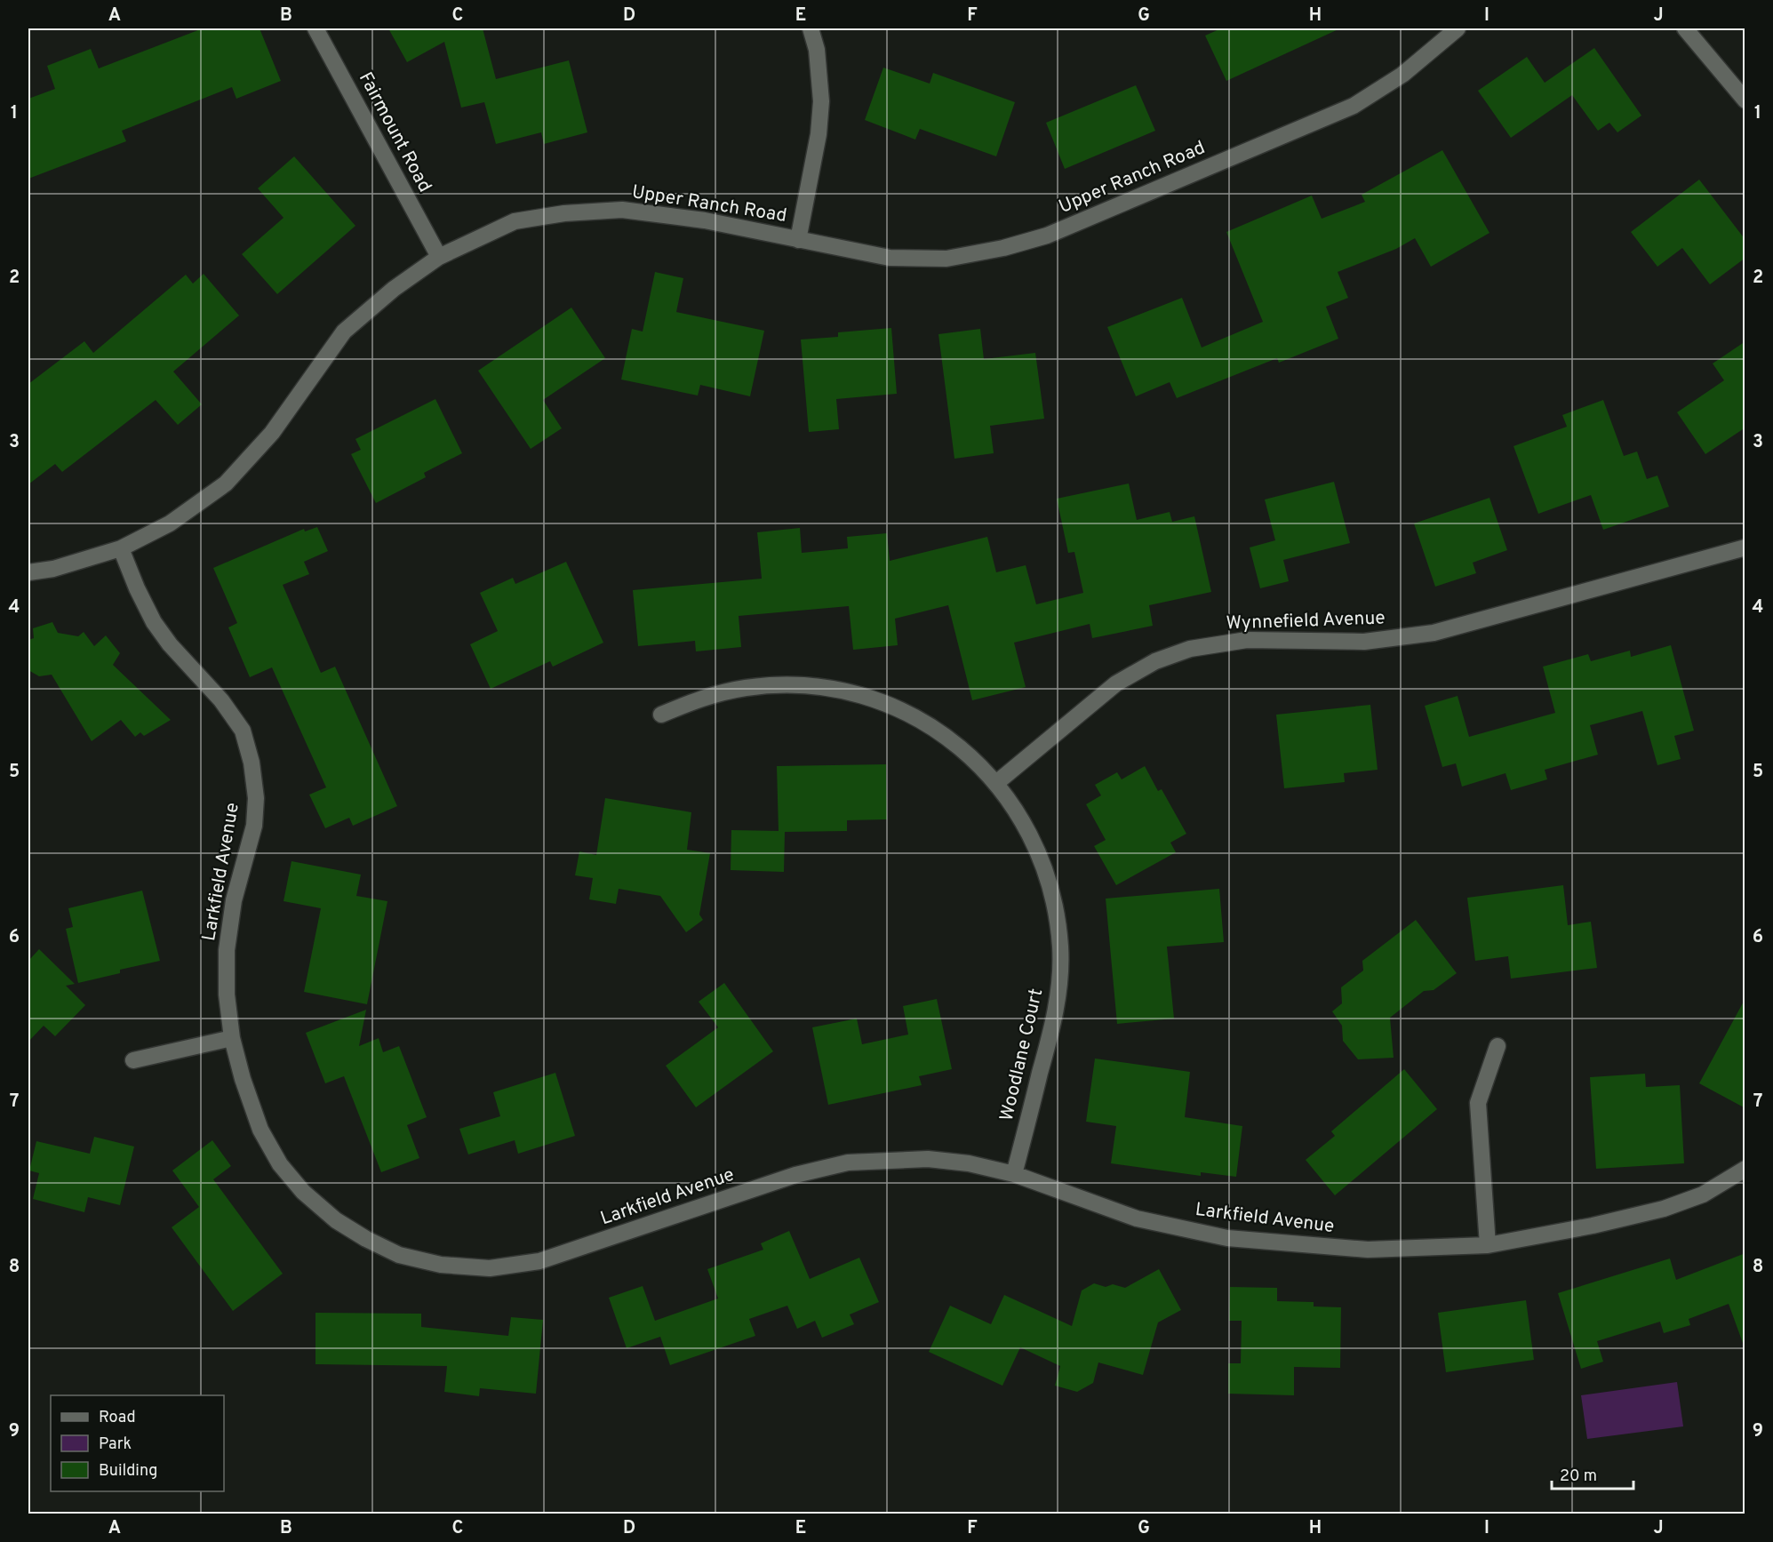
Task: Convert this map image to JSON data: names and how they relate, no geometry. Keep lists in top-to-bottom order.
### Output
{
  "streets": {
    "street": [
      "Fairmount Road",
      "Upper Ranch Road",
      "Wynnefield Avenue",
      "Larkfield Avenue",
      "Woodlane Court"
    ]
  },
  "crossings": [
    ["Fairmount Road", "Upper Ranch Road"],
    ["Upper Ranch Road", "Larkfield Avenue"],
    ["Wynnefield Avenue", "Woodlane Court"],
    ["Larkfield Avenue", "Woodlane Court"]
  ],
  "legend": ["Road", "Park", "Building"],
  "scale_bar": "20 m",
  "grid": {
    "columns": [
      "A",
      "B",
      "C",
      "D",
      "E",
      "F",
      "G",
      "H",
      "I",
      "J"
    ],
    "rows": [
      "1",
      "2",
      "3",
      "4",
      "5",
      "6",
      "7",
      "8",
      "9"
    ]
  }
}
